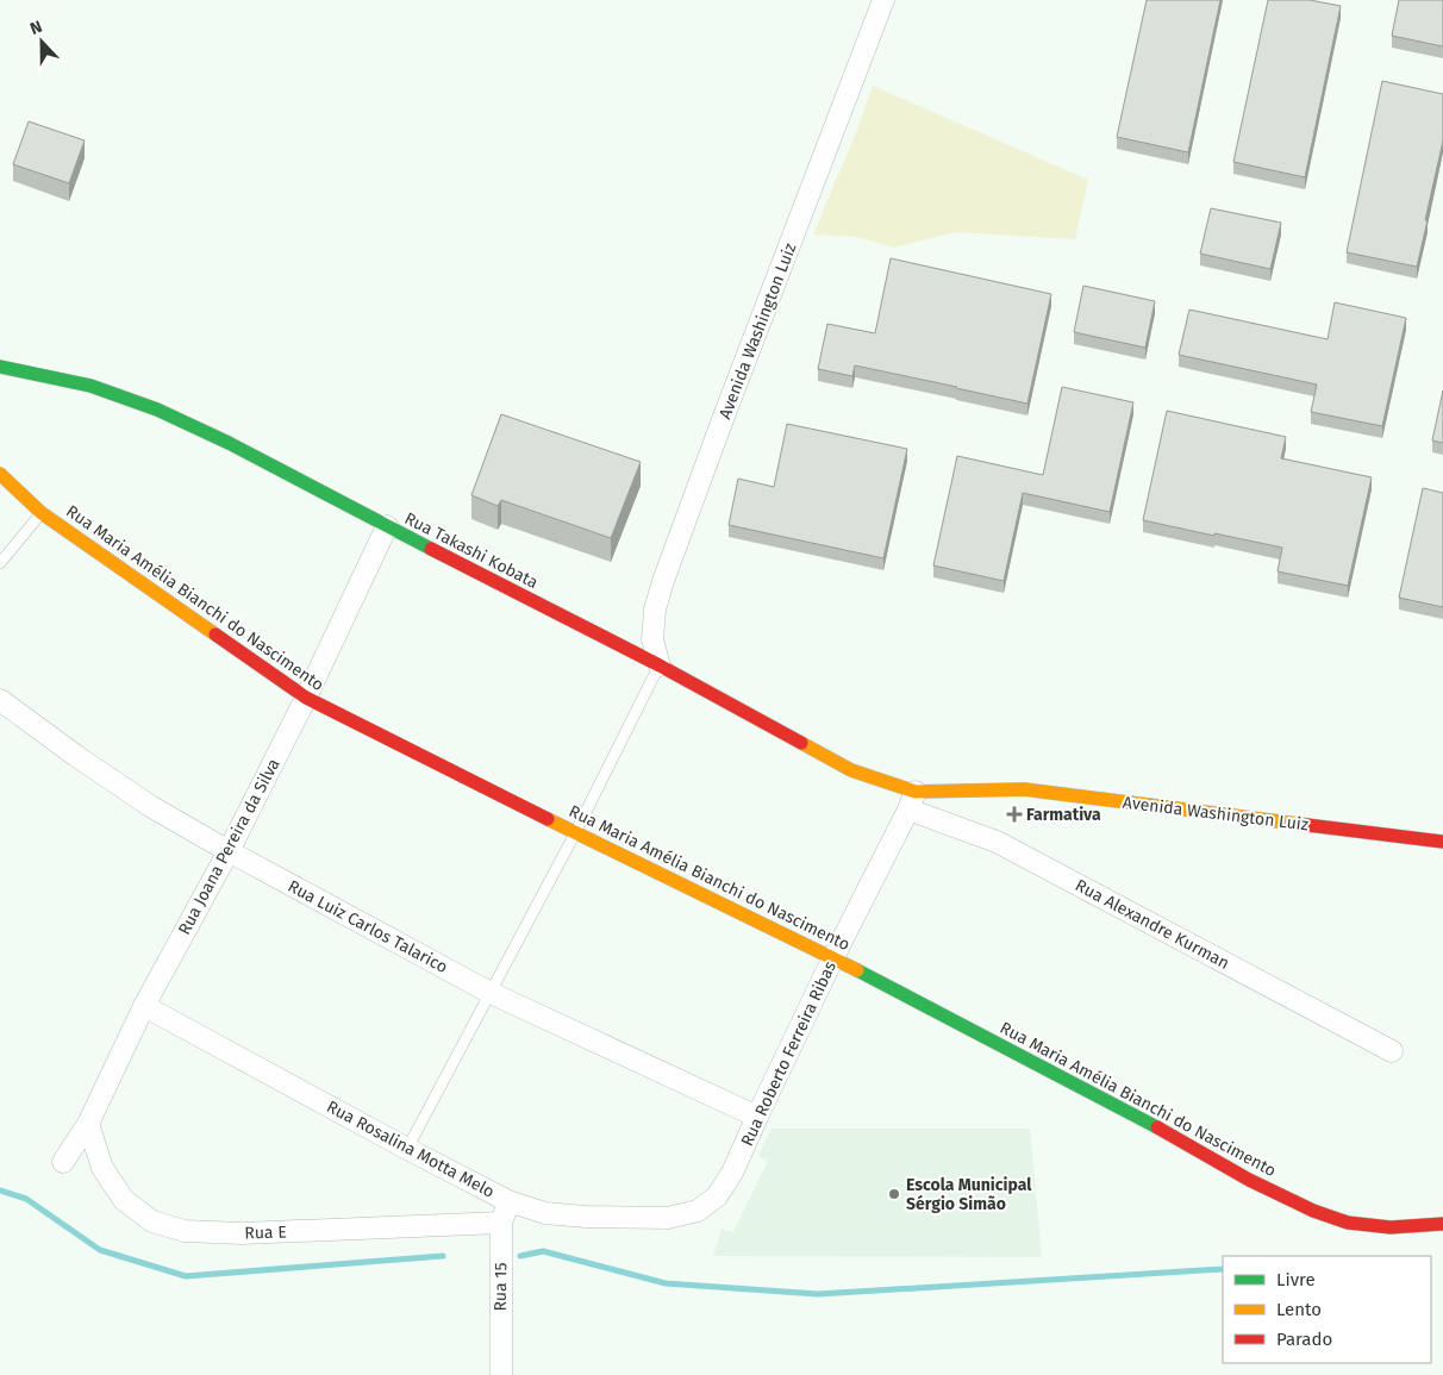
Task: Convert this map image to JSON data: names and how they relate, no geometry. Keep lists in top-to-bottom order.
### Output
{
  "streets": {
    "street": [
      "Avenida Washington Luiz",
      "Rua Takashi Kobata",
      "Rua Maria Amélia Bianchi do Nascimento",
      "Rua Joana Pereira da Silva",
      "Rua Alexandre Kurman",
      "Rua Luiz Carlos Talarico",
      "Rua Roberto Ferreira Ribas",
      "Rua Rosalina Motta Melo",
      "Rua E",
      "Rua 15"
    ]
  },
  "crossings": [
    ["Avenida Washington Luiz", "Rua Takashi Kobata"],
    ["Avenida Washington Luiz", "Rua Alexandre Kurman"],
    ["Avenida Washington Luiz", "Rua Roberto Ferreira Ribas"],
    ["Rua Takashi Kobata", "Rua Joana Pereira da Silva"],
    ["Rua Takashi Kobata", "Rua Alexandre Kurman"],
    ["Rua Takashi Kobata", "Rua Roberto Ferreira Ribas"],
    ["Rua Maria Amélia Bianchi do Nascimento", "Rua Joana Pereira da Silva"],
    ["Rua Maria Amélia Bianchi do Nascimento", "Rua Roberto Ferreira Ribas"],
    ["Rua Joana Pereira da Silva", "Rua Luiz Carlos Talarico"],
    ["Rua Joana Pereira da Silva", "Rua Rosalina Motta Melo"],
    ["Rua Joana Pereira da Silva", "Rua E"],
    ["Rua Alexandre Kurman", "Rua Roberto Ferreira Ribas"],
    ["Rua Luiz Carlos Talarico", "Rua Roberto Ferreira Ribas"],
    ["Rua Roberto Ferreira Ribas", "Rua Rosalina Motta Melo"],
    ["Rua Rosalina Motta Melo", "Rua 15"],
    ["Rua E", "Rua 15"]
  ],
  "places": {
    "health": ["Farmativa"],
    "other": ["Escola Municipal Sérgio Simão"]
  },
  "legend": ["Livre", "Lento", "Parado"],
  "north": "top"
}
